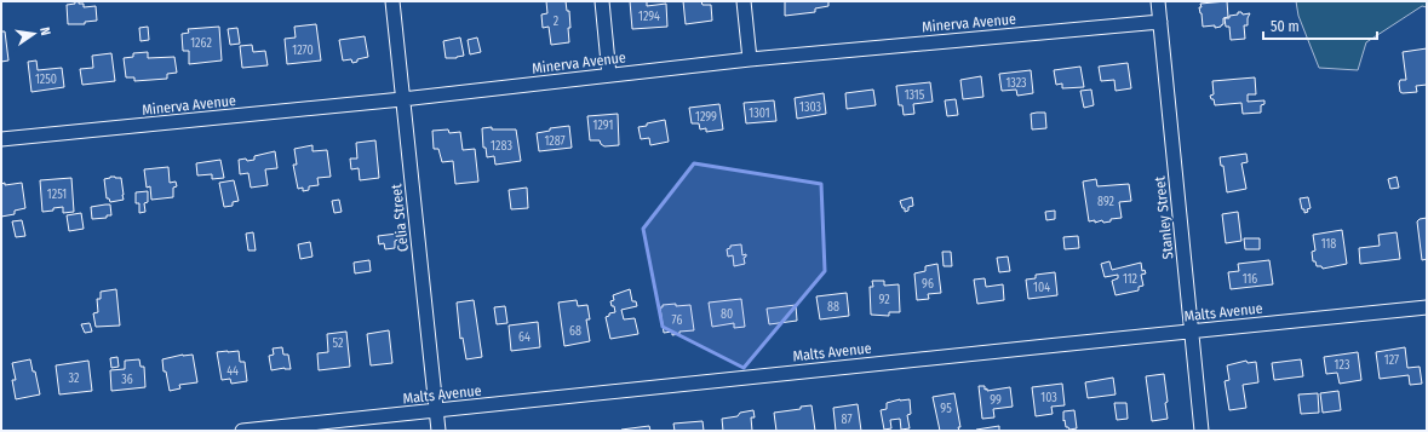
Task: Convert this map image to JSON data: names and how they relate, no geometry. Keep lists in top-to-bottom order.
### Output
{
  "streets": {
    "street": [
      "Minerva Avenue",
      "Celia Street",
      "Stanley Street",
      "Malts Avenue"
    ]
  },
  "crossings": [
    ["Minerva Avenue", "Celia Street"],
    ["Minerva Avenue", "Stanley Street"],
    ["Celia Street", "Malts Avenue"],
    ["Stanley Street", "Malts Avenue"]
  ],
  "house_numbers": [
    "1294",
    "2",
    "1262",
    "1270",
    "1250",
    "1323",
    "1315",
    "1303",
    "1301",
    "1299",
    "1291",
    "1287",
    "1283",
    "1251",
    "892",
    "118",
    "112",
    "116",
    "96",
    "104",
    "92",
    "88",
    "80",
    "76",
    "68",
    "64",
    "52",
    "127",
    "123",
    "44",
    "32",
    "36",
    "103",
    "99",
    "95",
    "87"
  ],
  "scale_bar": "50 m",
  "north": "right"
}
